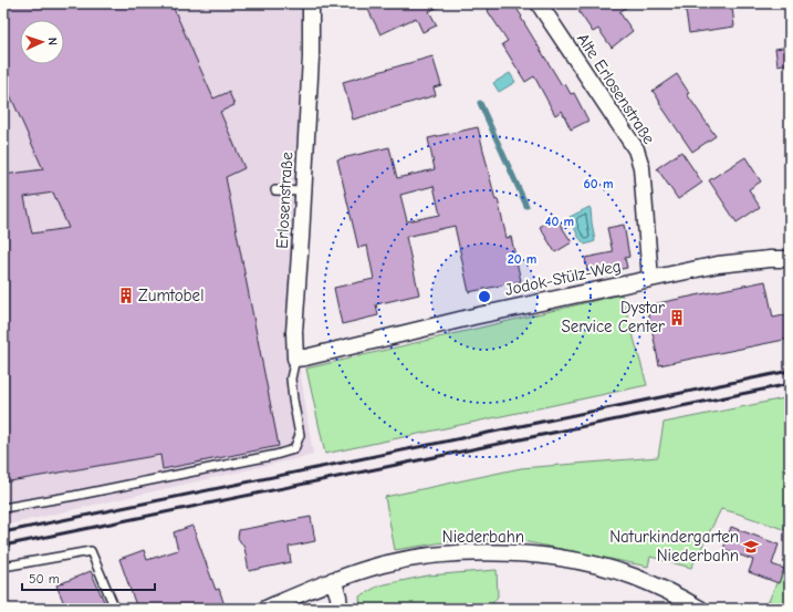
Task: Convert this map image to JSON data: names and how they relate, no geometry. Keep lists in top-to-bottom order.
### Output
{
  "streets": {
    "street": [
      "Alte Erlosenstraße",
      "Erlosenstraße",
      "Jodok-Stülz-Weg",
      "Niederbahn"
    ]
  },
  "crossings": [
    ["Alte Erlosenstraße", "Jodok-Stülz-Weg"],
    ["Erlosenstraße", "Jodok-Stülz-Weg"]
  ],
  "places": {
    "building": ["Zumtobel", "Dystar Service Center"],
    "school or university": ["Naturkindergarten Niederbahn"]
  },
  "scale_bar": "50 m",
  "north": "right",
  "rings": ["60 m", "40 m", "20 m"]
}
